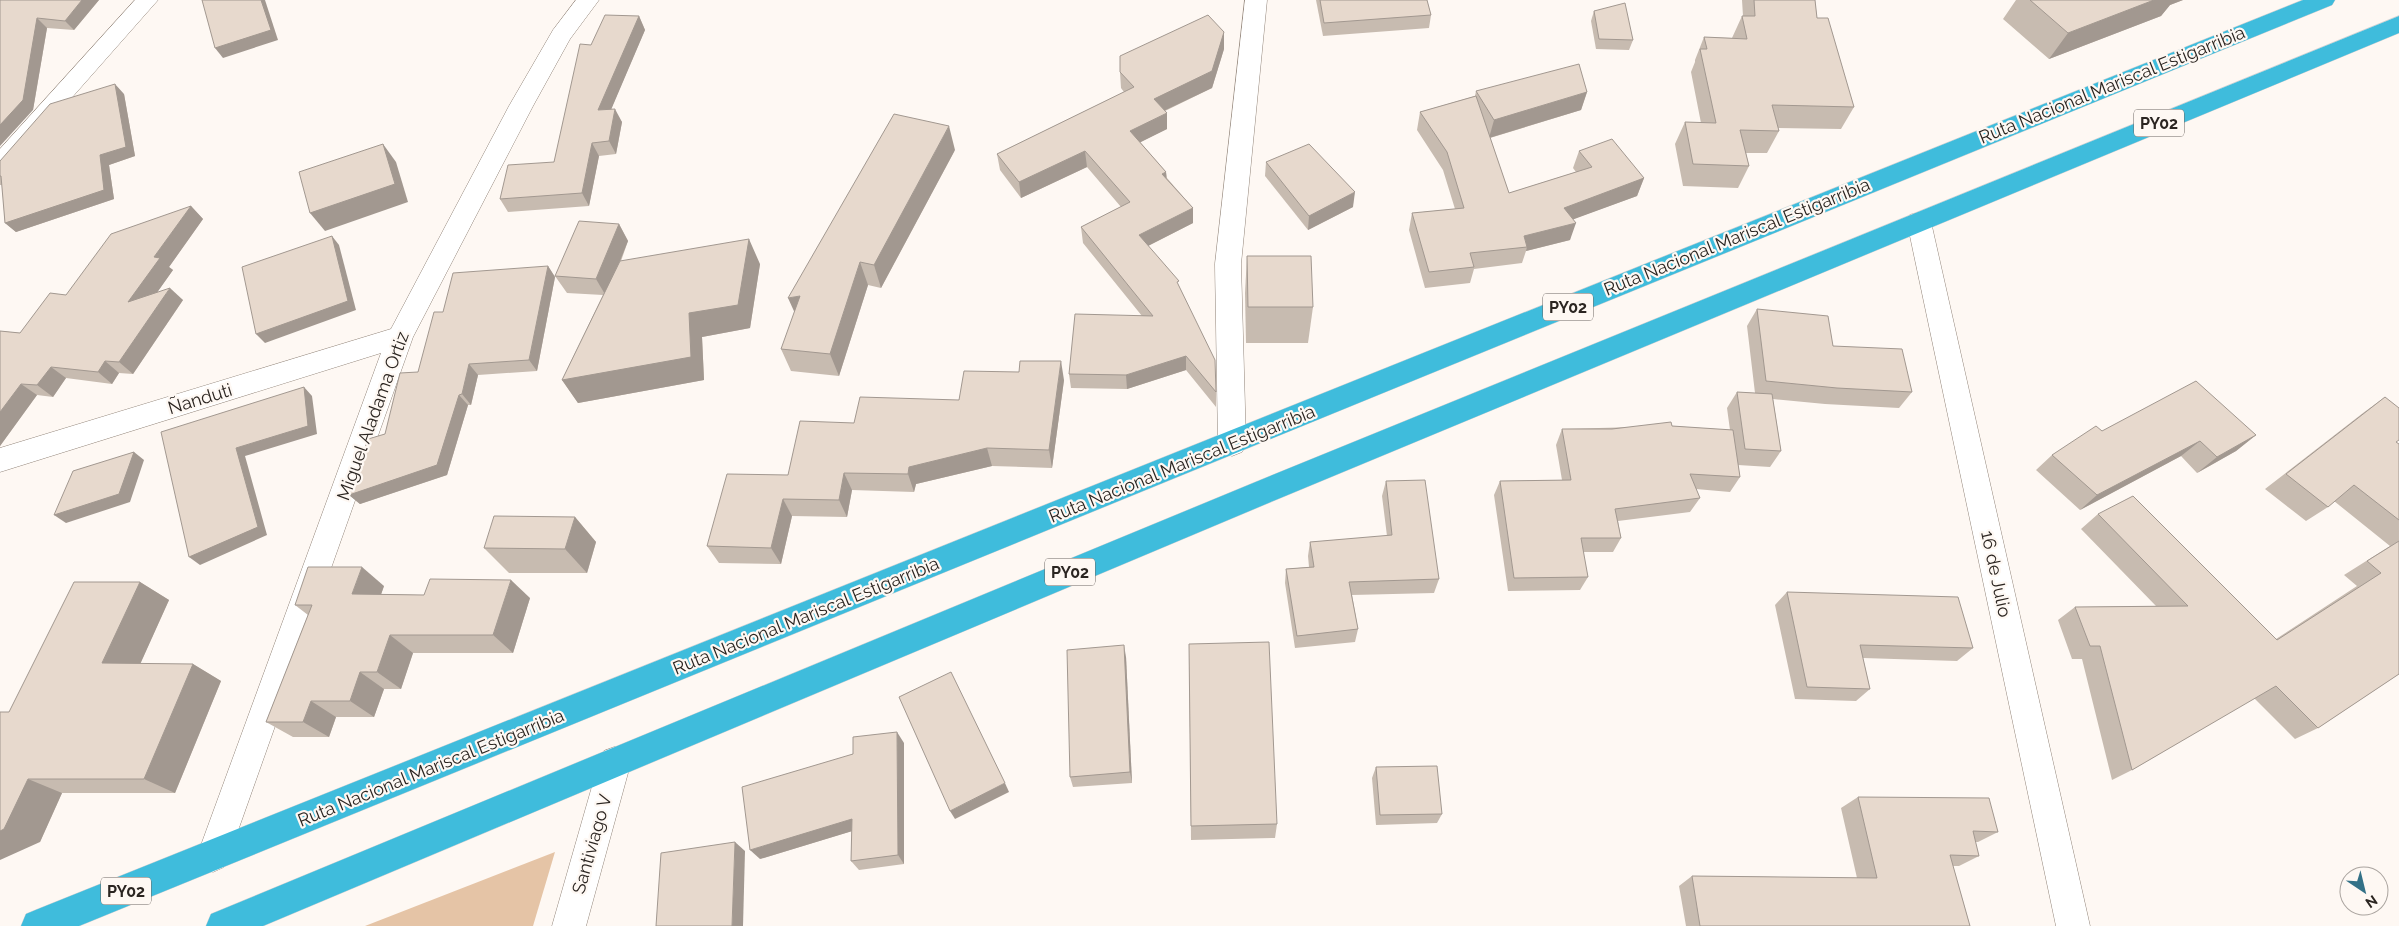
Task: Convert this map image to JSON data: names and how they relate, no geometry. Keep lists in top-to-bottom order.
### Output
{
  "streets": {
    "highway": ["Ruta Nacional Mariscal Estigarribia", "PY02"],
    "street": [
      "Ñanduti",
      "Miguel Aladama Ortiz",
      "16 de Julio",
      "Santiviago V"
    ]
  },
  "crossings": [
    ["Ruta Nacional Mariscal Estigarribia", "Miguel Aladama Ortiz"],
    ["PY02", "16 de Julio"],
    ["PY02", "Santiviago V"],
    ["Ñanduti", "Miguel Aladama Ortiz"]
  ],
  "north": "bottom right"
}
